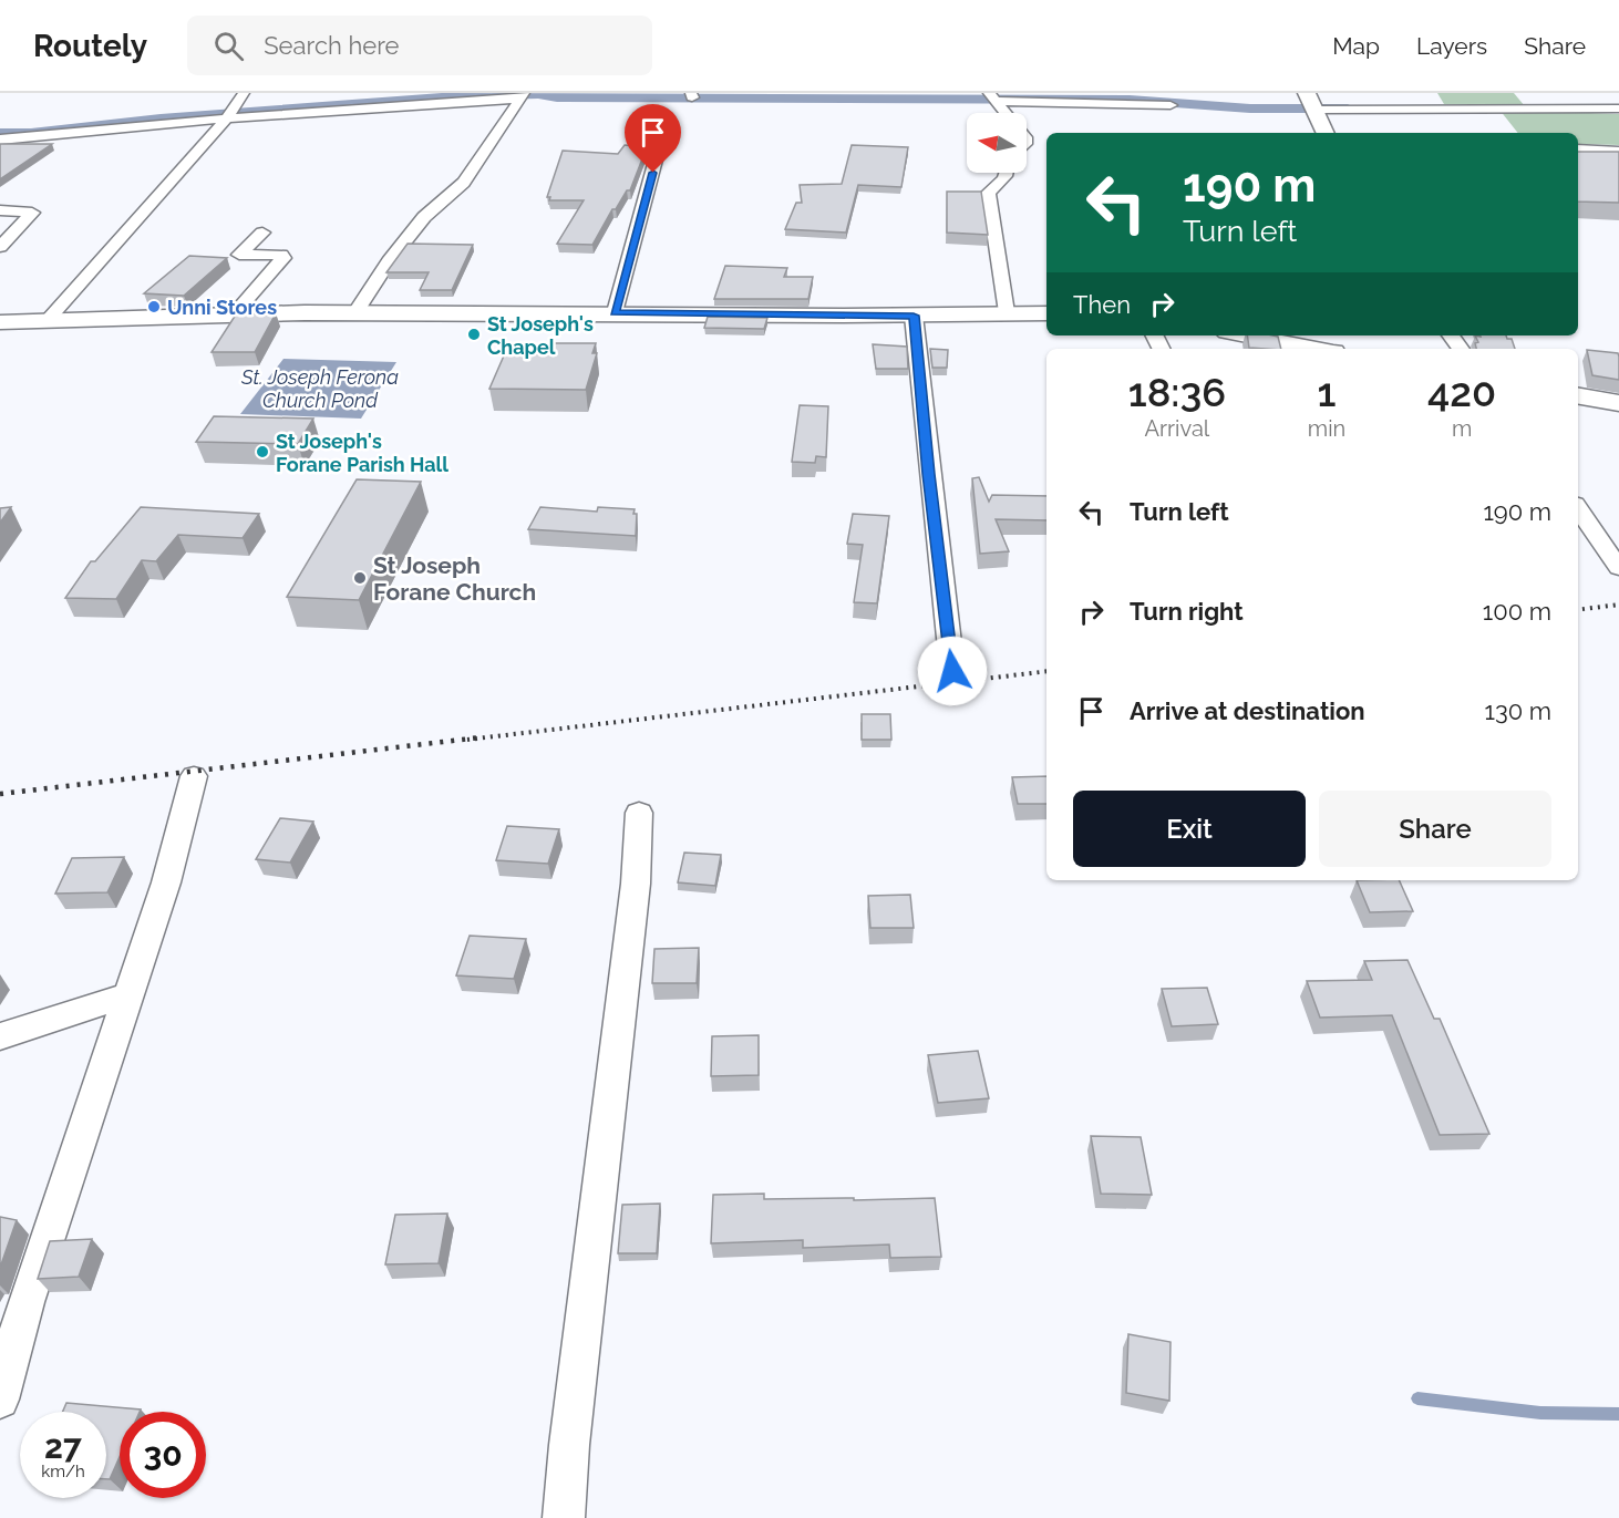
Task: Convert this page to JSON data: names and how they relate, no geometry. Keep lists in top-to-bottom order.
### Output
{
  "water": ["St. Joseph Ferona Church Pond"],
  "places": [
    "Unni Stores",
    "St Joseph's Chapel",
    "St Joseph's Forane Parish Hall",
    "St Joseph Forane Church"
  ],
  "north": "left",
  "page": {
    "header": "Routely",
    "search": "Search here",
    "nav": ["Map", "Layers", "Share"],
    "turn": ["190 m", "Turn left"],
    "then": "Then",
    "eta": [
      "18:36",
      "Arrival",
      "1",
      "min",
      "420",
      "m"
    ],
    "list": [
      {
        "name": "Turn left",
        "value": "190 m"
      },
      {
        "name": "Turn right",
        "value": "100 m"
      },
      {
        "name": "Arrive at destination",
        "value": "130 m"
      }
    ],
    "buttons": ["Exit", "Share"],
    "speed": "27 km/h",
    "limit": "30"
  }
}
